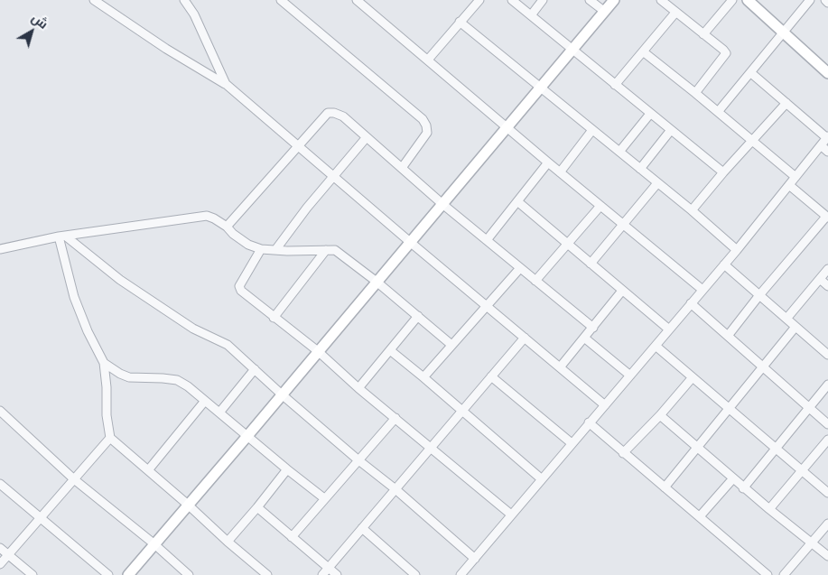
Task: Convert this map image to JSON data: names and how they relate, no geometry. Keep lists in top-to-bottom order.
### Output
{
  "north": "top right"
}
